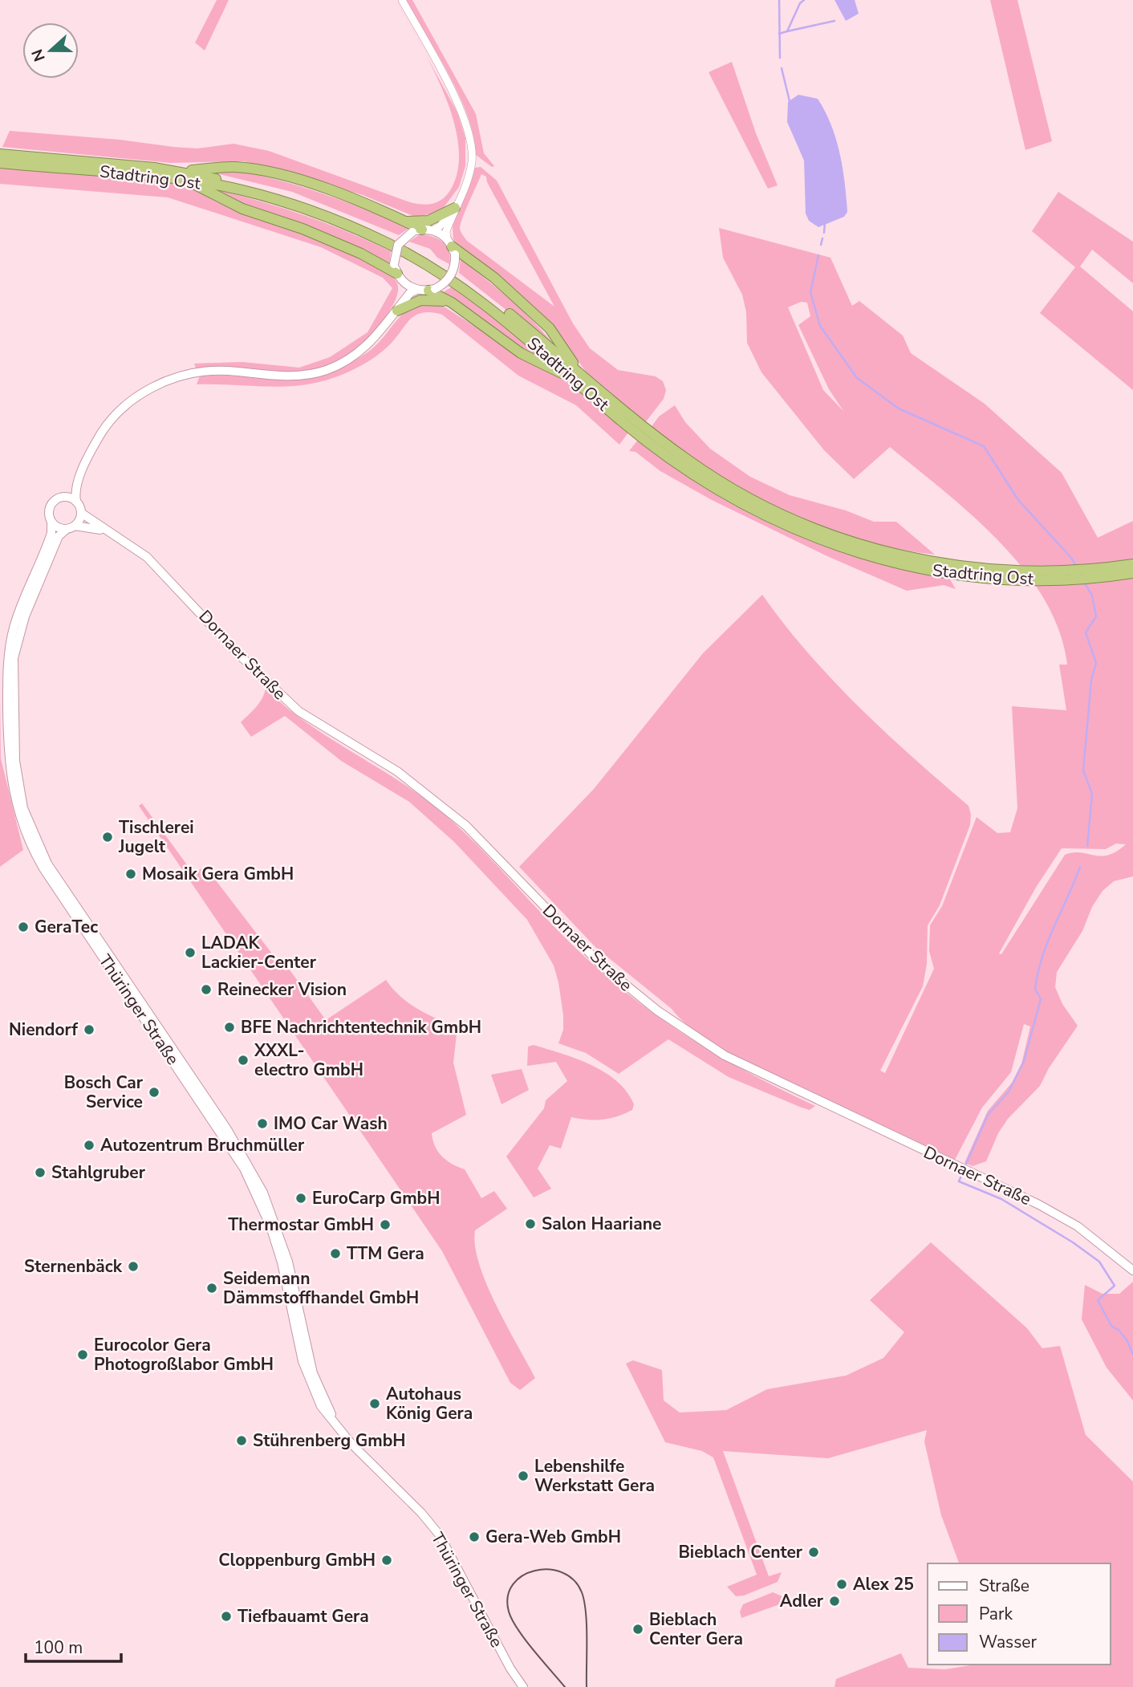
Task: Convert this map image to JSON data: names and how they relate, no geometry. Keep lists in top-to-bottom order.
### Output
{
  "streets": {
    "highway": ["Stadtring Ost"],
    "main road": ["Dornaer Straße", "Thüringer Straße"]
  },
  "crossings": [
    ["Dornaer Straße", "Thüringer Straße"]
  ],
  "places": [
    "Tischlerei Jugelt",
    "Mosaik Gera GmbH",
    "GeraTec",
    "LADAK Lackier-Center",
    "Reinecker Vision",
    "BFE Nachrichtentechnik GmbH",
    "Niendorf",
    "XXXL- electro GmbH",
    "Bosch Car Service",
    "IMO Car Wash",
    "Autozentrum Bruchmüller",
    "Stahlgruber",
    "EuroCarp GmbH",
    "Salon Haariane",
    "Thermostar GmbH",
    "TTM Gera",
    "Sternenbäck",
    "Seidemann Dämmstoffhandel GmbH",
    "Eurocolor Gera Photogroßlabor GmbH",
    "Autohaus König Gera",
    "Stührenberg GmbH",
    "Lebenshilfe Werkstatt Gera",
    "Gera-Web GmbH",
    "Bieblach Center",
    "Cloppenburg GmbH",
    "Alex 25",
    "Adler",
    "Tiefbauamt Gera",
    "Bieblach Center Gera"
  ],
  "legend": ["Straße", "Park", "Wasser"],
  "scale_bar": "100 m",
  "north": "left"
}
